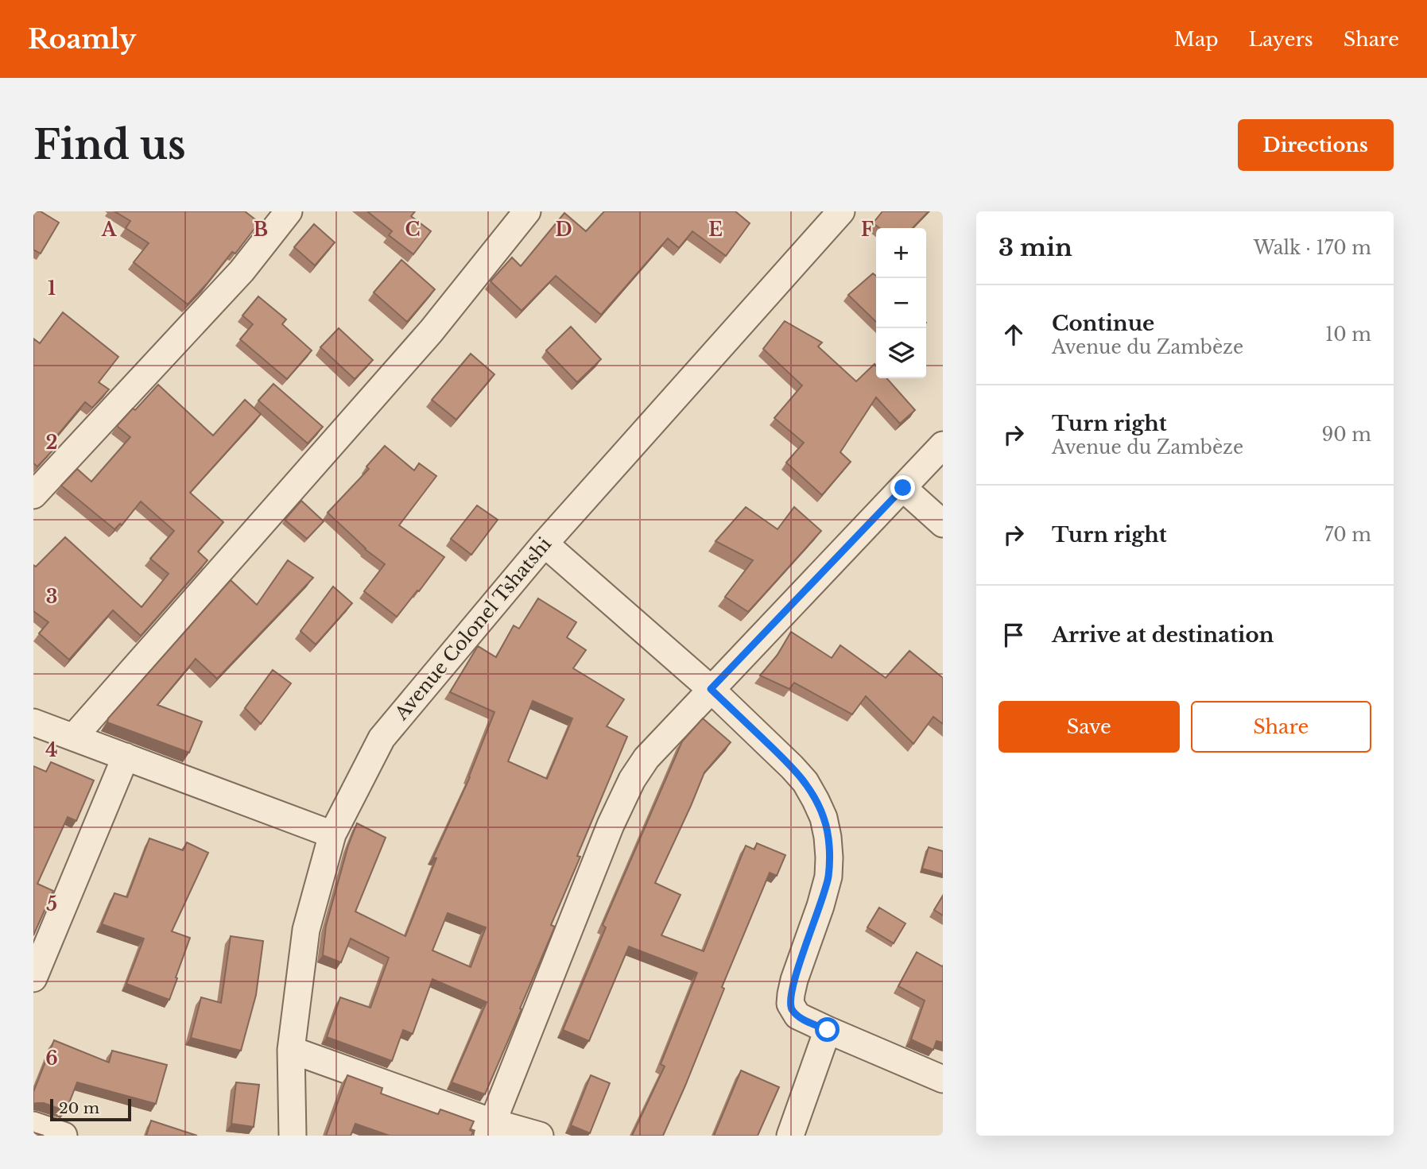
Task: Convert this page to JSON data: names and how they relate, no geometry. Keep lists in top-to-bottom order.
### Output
{
  "streets": {
    "street": ["Avenue Colonel Tshatshi"]
  },
  "scale_bar": "20 m",
  "page": {
    "header": "Roamly",
    "nav": ["Map", "Layers", "Share"],
    "buttons": [
      "Directions",
      ["Save", "Share"]
    ],
    "title": "Find us",
    "heading": ["3 min", "Walk · 170 m"],
    "map_buttons": ["+", "−"],
    "list": [
      ["Continue", "Avenue du Zambèze", "10 m"],
      ["Turn right", "Avenue du Zambèze", "90 m"],
      ["Turn right", "70 m"],
      "Arrive at destination"
    ],
    "scale": "20 m"
  },
  "grid": {
    "columns": [
      "A",
      "B",
      "C",
      "D",
      "E",
      "F"
    ],
    "rows": [
      "1",
      "2",
      "3",
      "4",
      "5",
      "6"
    ]
  }
}
